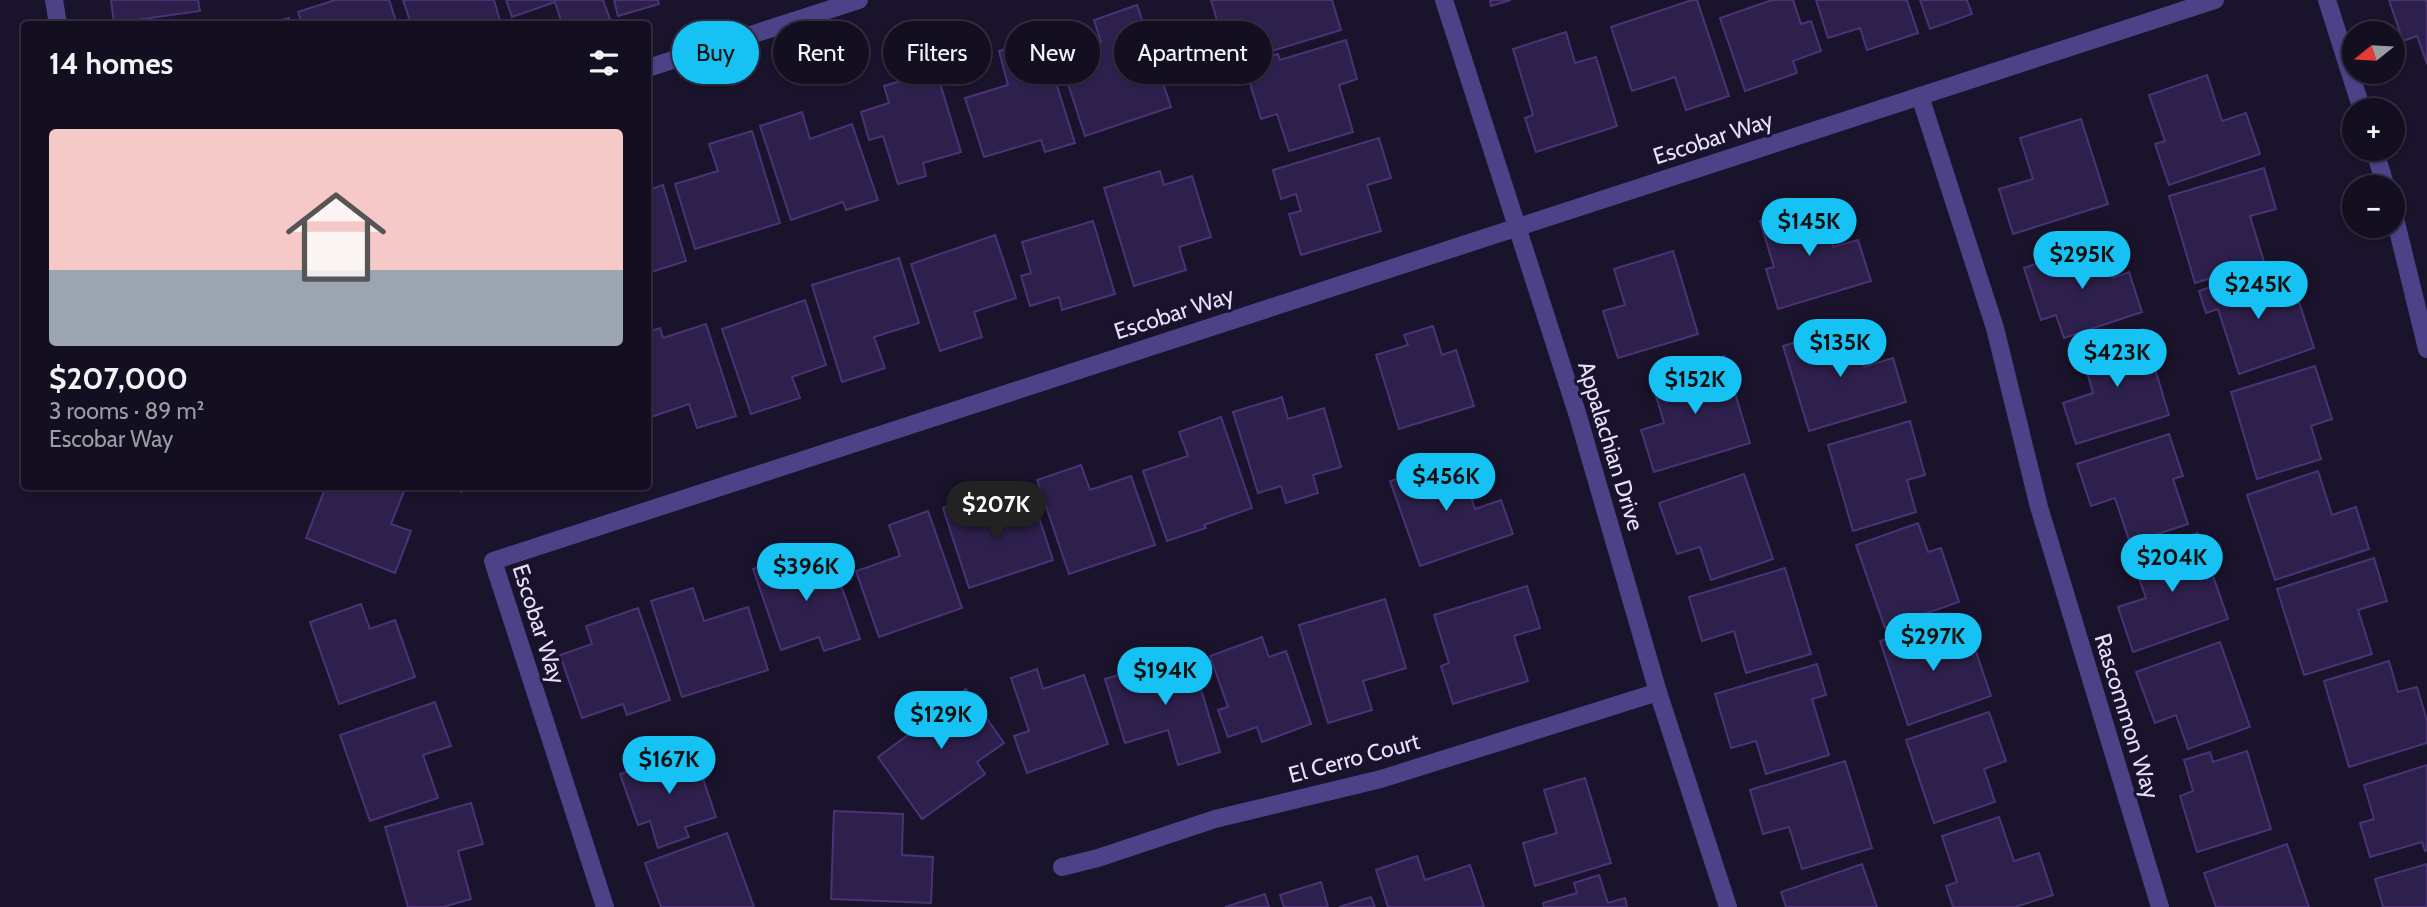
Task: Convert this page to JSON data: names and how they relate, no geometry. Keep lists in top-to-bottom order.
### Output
{
  "streets": {
    "street": [
      "Escobar Way",
      "Appalachian Drive",
      "Rascommon Way",
      "El Cerro Court"
    ]
  },
  "crossings": [
    ["Escobar Way", "Appalachian Drive"],
    ["Escobar Way", "Rascommon Way"],
    ["Appalachian Drive", "El Cerro Court"]
  ],
  "north": "left",
  "page": {
    "map_buttons": ["+", "−"],
    "chip": [
      "Buy",
      "Rent",
      "Filters",
      "New",
      "Apartment"
    ],
    "heading": "14 homes",
    "list": [
      {
        "name": "$207,000",
        "note": "3 rooms · 89 m² · Escobar Way"
      }
    ],
    "price": [
      "$145K",
      "$295K",
      "$245K",
      "$135K",
      "$423K",
      "$152K",
      "$456K",
      "$207K",
      "$204K",
      "$396K",
      "$297K",
      "$194K",
      "$129K",
      "$167K"
    ]
  }
}
